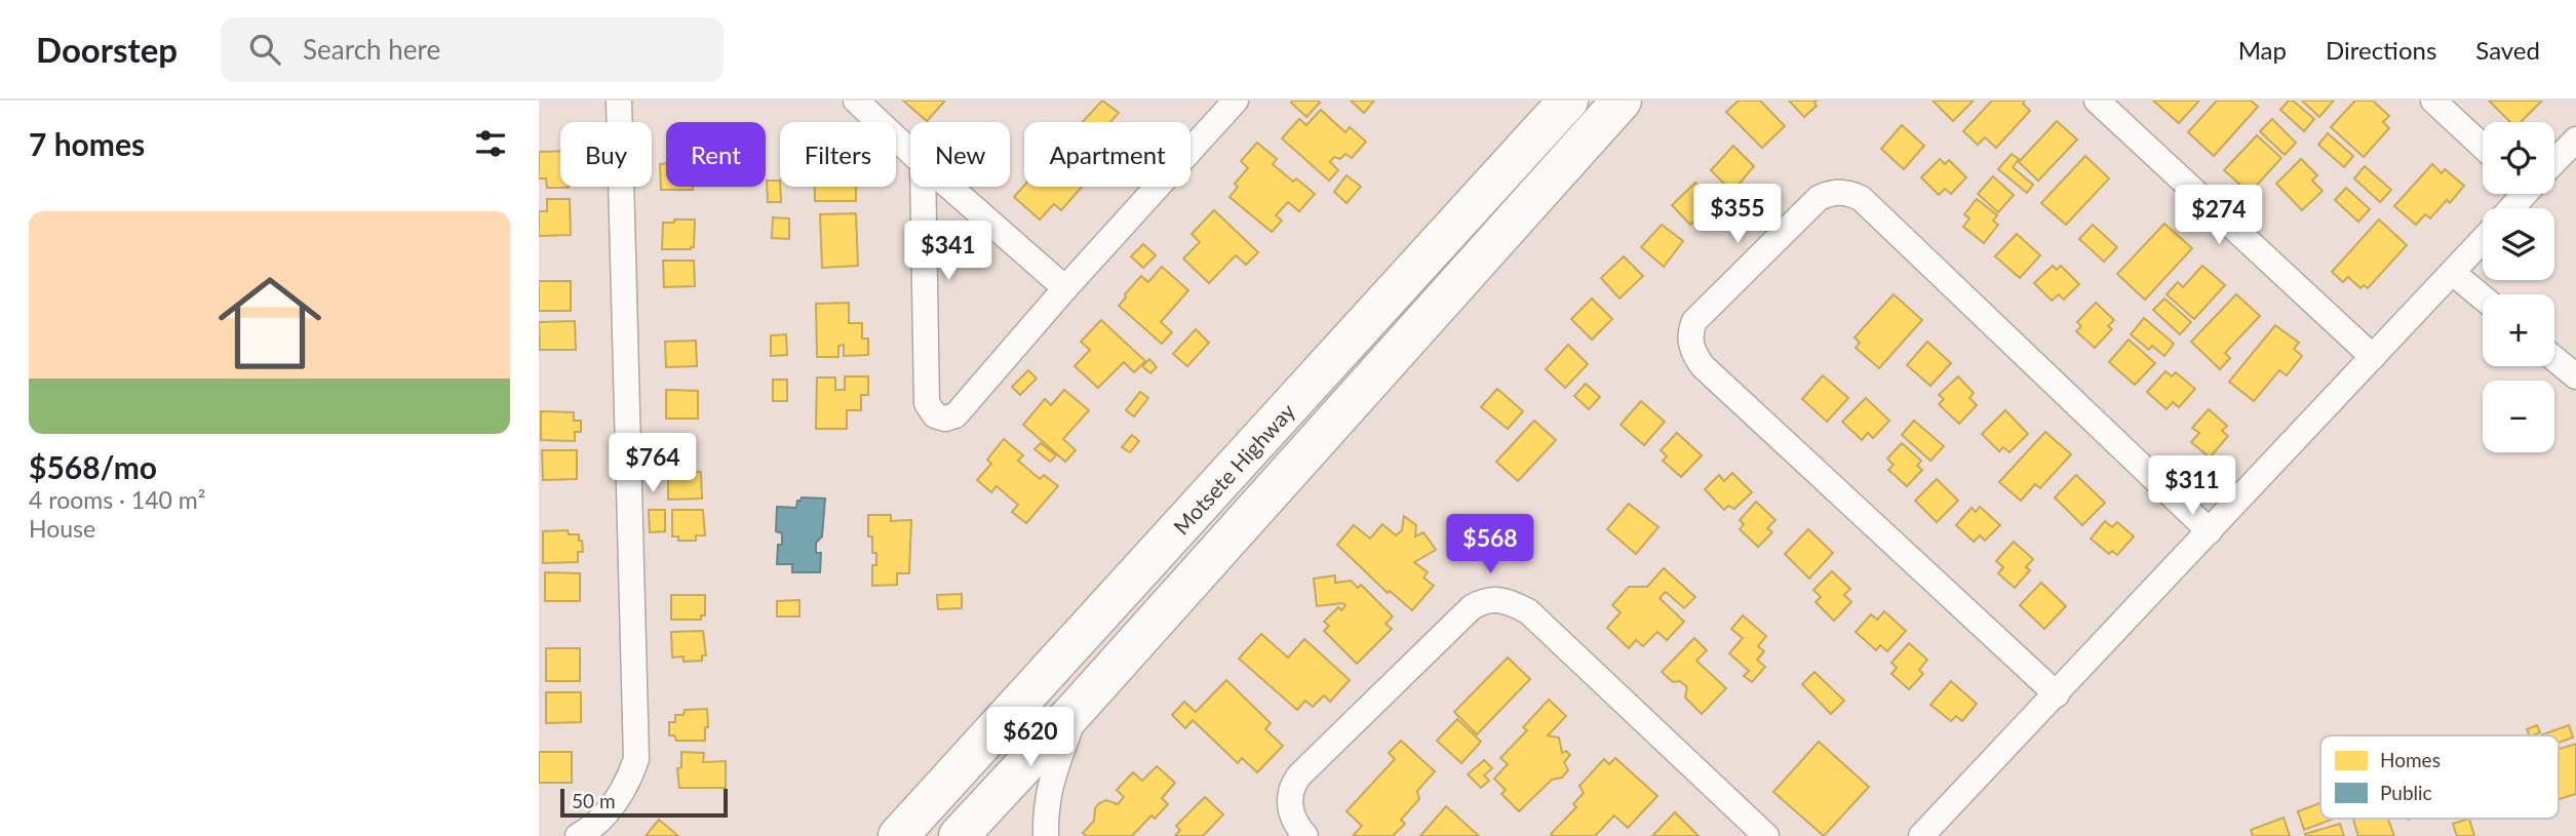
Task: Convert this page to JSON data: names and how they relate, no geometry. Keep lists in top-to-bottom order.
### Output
{
  "streets": {
    "highway": ["Motsete Highway"]
  },
  "legend": ["Homes", "Public"],
  "scale_bar": "50 m",
  "page": {
    "header": "Doorstep",
    "search": "Search here",
    "nav": ["Map", "Directions", "Saved"],
    "heading": "7 homes",
    "map_buttons": ["+", "−"],
    "chip": [
      "Buy",
      "Rent",
      "Filters",
      "New",
      "Apartment"
    ],
    "price": [
      "$355",
      "$274",
      "$341",
      "$764",
      "$311",
      "$568",
      "$620"
    ],
    "list": [
      {
        "name": "$568/mo",
        "note": "4 rooms · 140 m² · House"
      }
    ],
    "scale": "50 m"
  }
}
